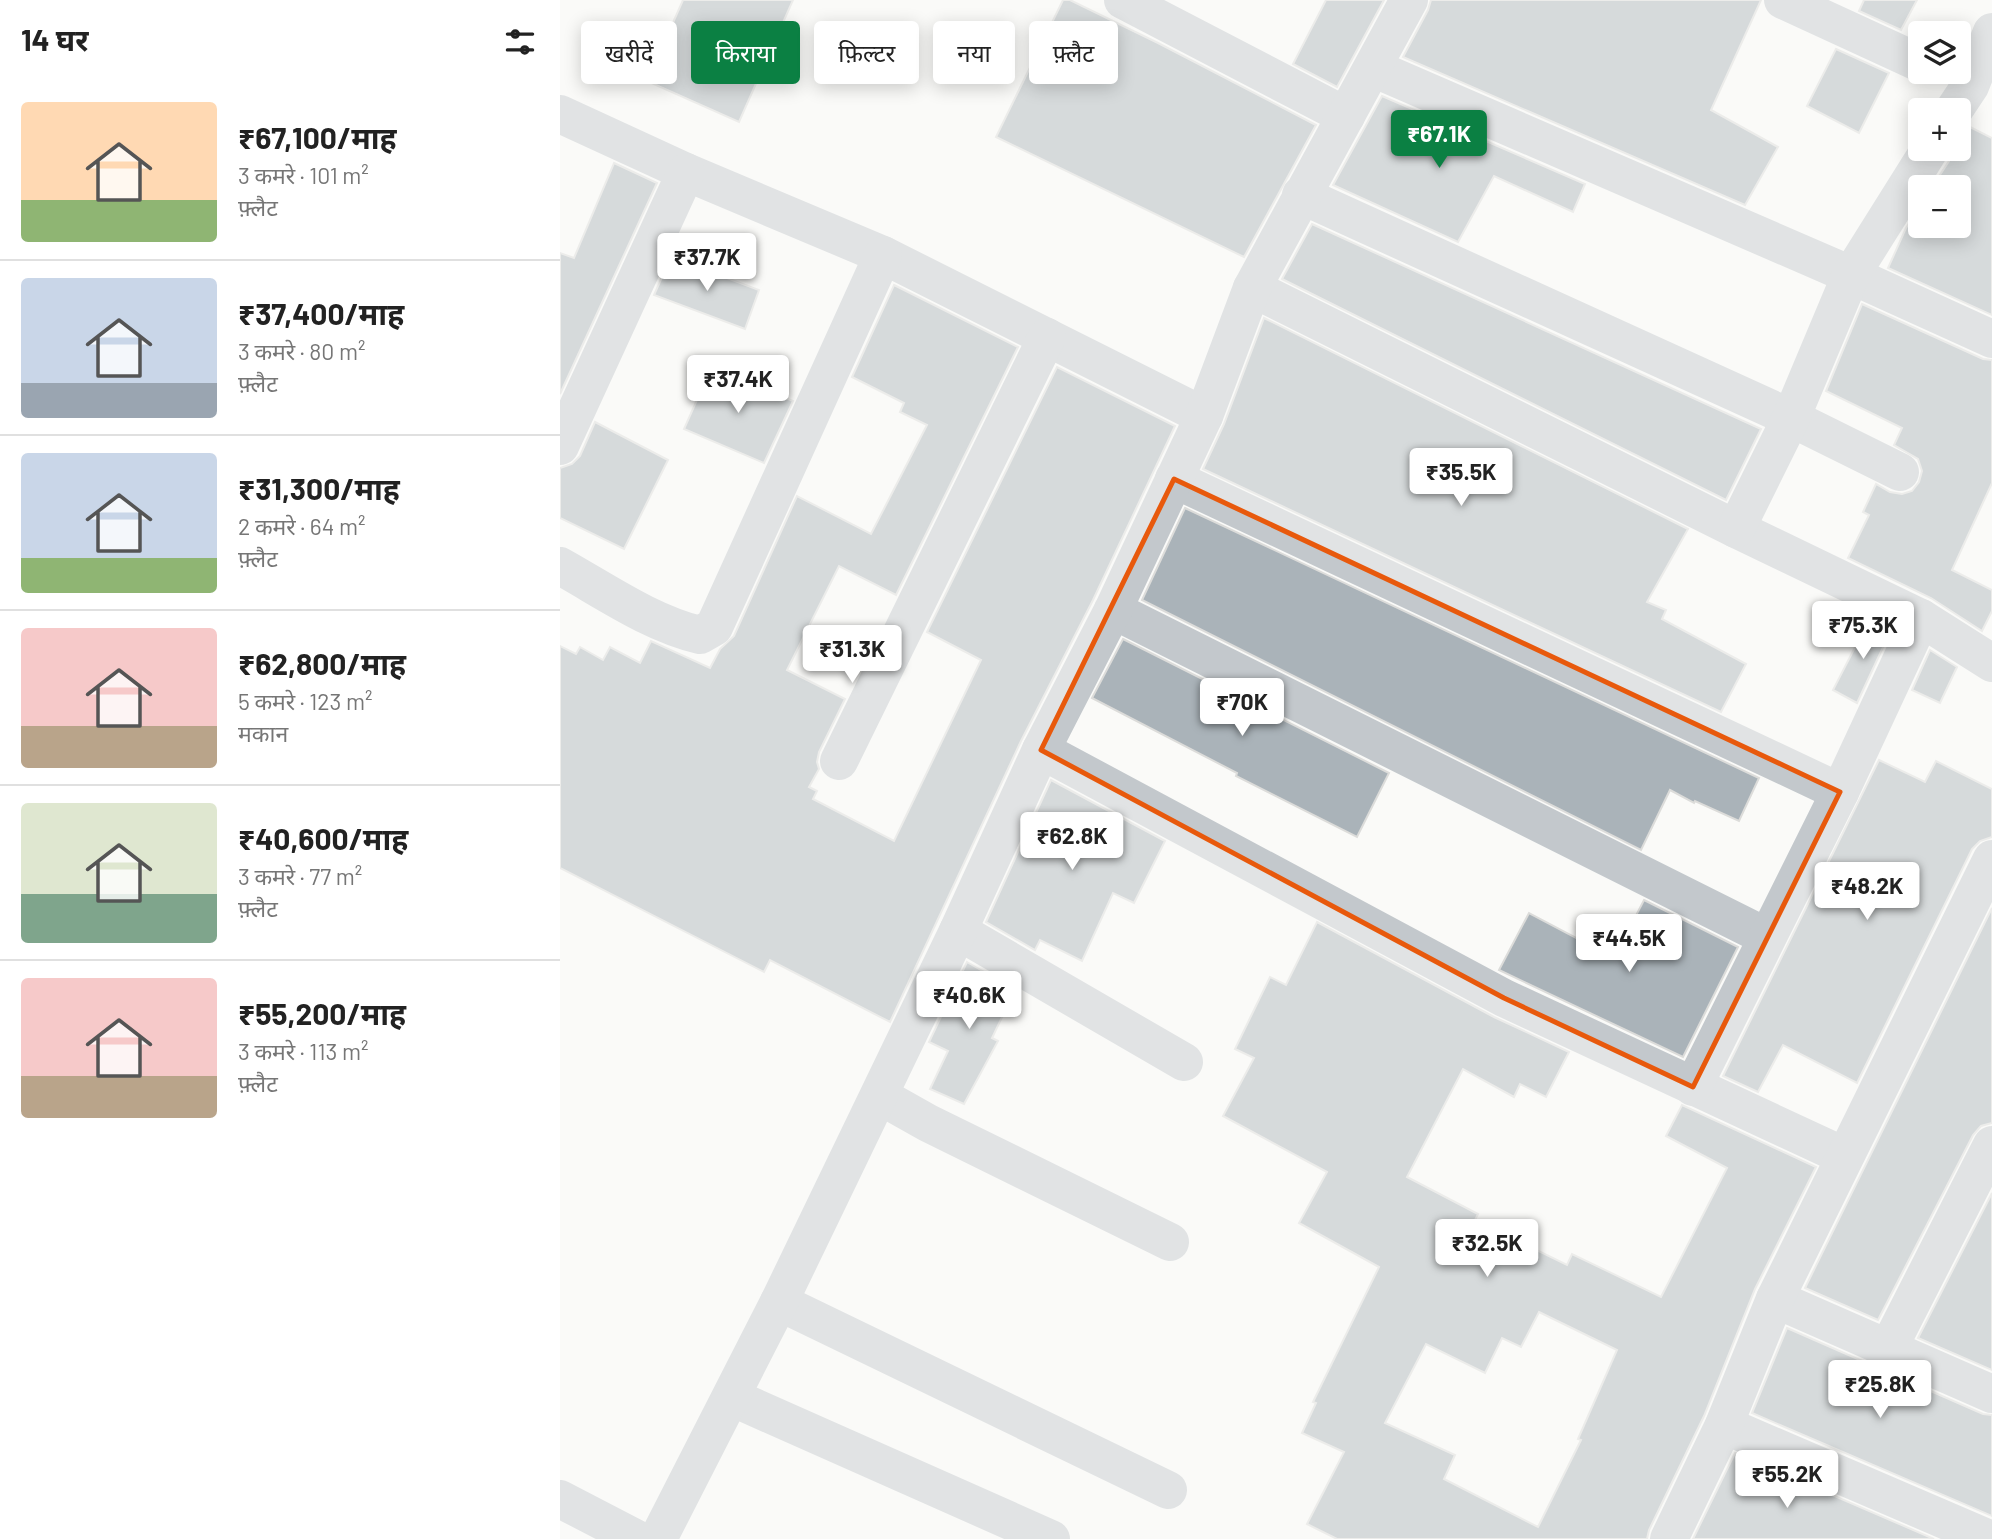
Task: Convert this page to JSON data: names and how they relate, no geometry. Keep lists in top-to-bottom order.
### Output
{
  "page": {
    "heading": "14 घर",
    "map_buttons": ["+", "−"],
    "chip": [
      "खरीदें",
      "किराया",
      "फ़िल्टर",
      "नया",
      "फ़्लैट"
    ],
    "list": [
      {
        "name": "₹67,100/माह",
        "note": "3 कमरे · 101 m² · फ़्लैट"
      },
      {
        "name": "₹37,400/माह",
        "note": "3 कमरे · 80 m² · फ़्लैट"
      },
      {
        "name": "₹31,300/माह",
        "note": "2 कमरे · 64 m² · फ़्लैट"
      },
      {
        "name": "₹62,800/माह",
        "note": "5 कमरे · 123 m² · मकान"
      },
      {
        "name": "₹40,600/माह",
        "note": "3 कमरे · 77 m² · फ़्लैट"
      },
      {
        "name": "₹55,200/माह",
        "note": "3 कमरे · 113 m² · फ़्लैट"
      }
    ],
    "price": [
      "₹67.1K",
      "₹37.7K",
      "₹37.4K",
      "₹35.5K",
      "₹75.3K",
      "₹31.3K",
      "₹70K",
      "₹62.8K",
      "₹48.2K",
      "₹44.5K",
      "₹40.6K",
      "₹32.5K",
      "₹25.8K",
      "₹55.2K"
    ]
  }
}
